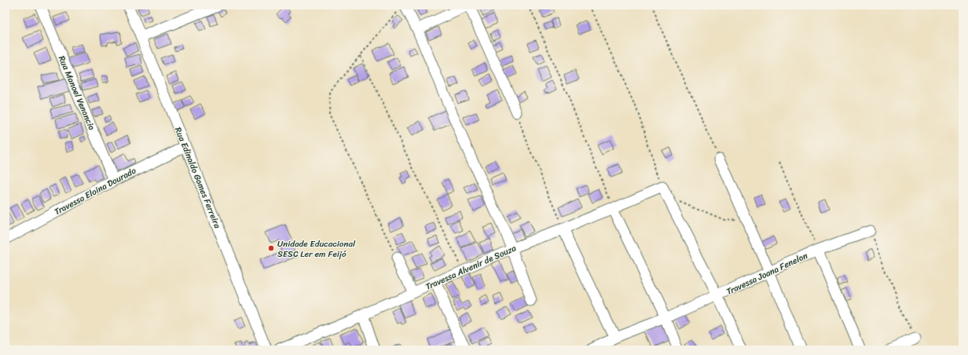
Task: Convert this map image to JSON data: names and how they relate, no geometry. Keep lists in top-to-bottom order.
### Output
{
  "streets": {
    "street": [
      "Rua Manoel Venancio",
      "Rua Edinaldo Gomes Ferreira",
      "Travessa Eloina Dourado",
      "Travessa Alvenir de Souza",
      "Travessa Joana Fenelon"
    ]
  },
  "crossings": [
    ["Rua Manoel Venancio", "Travessa Eloina Dourado"],
    ["Rua Edinaldo Gomes Ferreira", "Travessa Eloina Dourado"]
  ],
  "places": ["Unidade Educacional SESC Ler em Feijó"]
}
